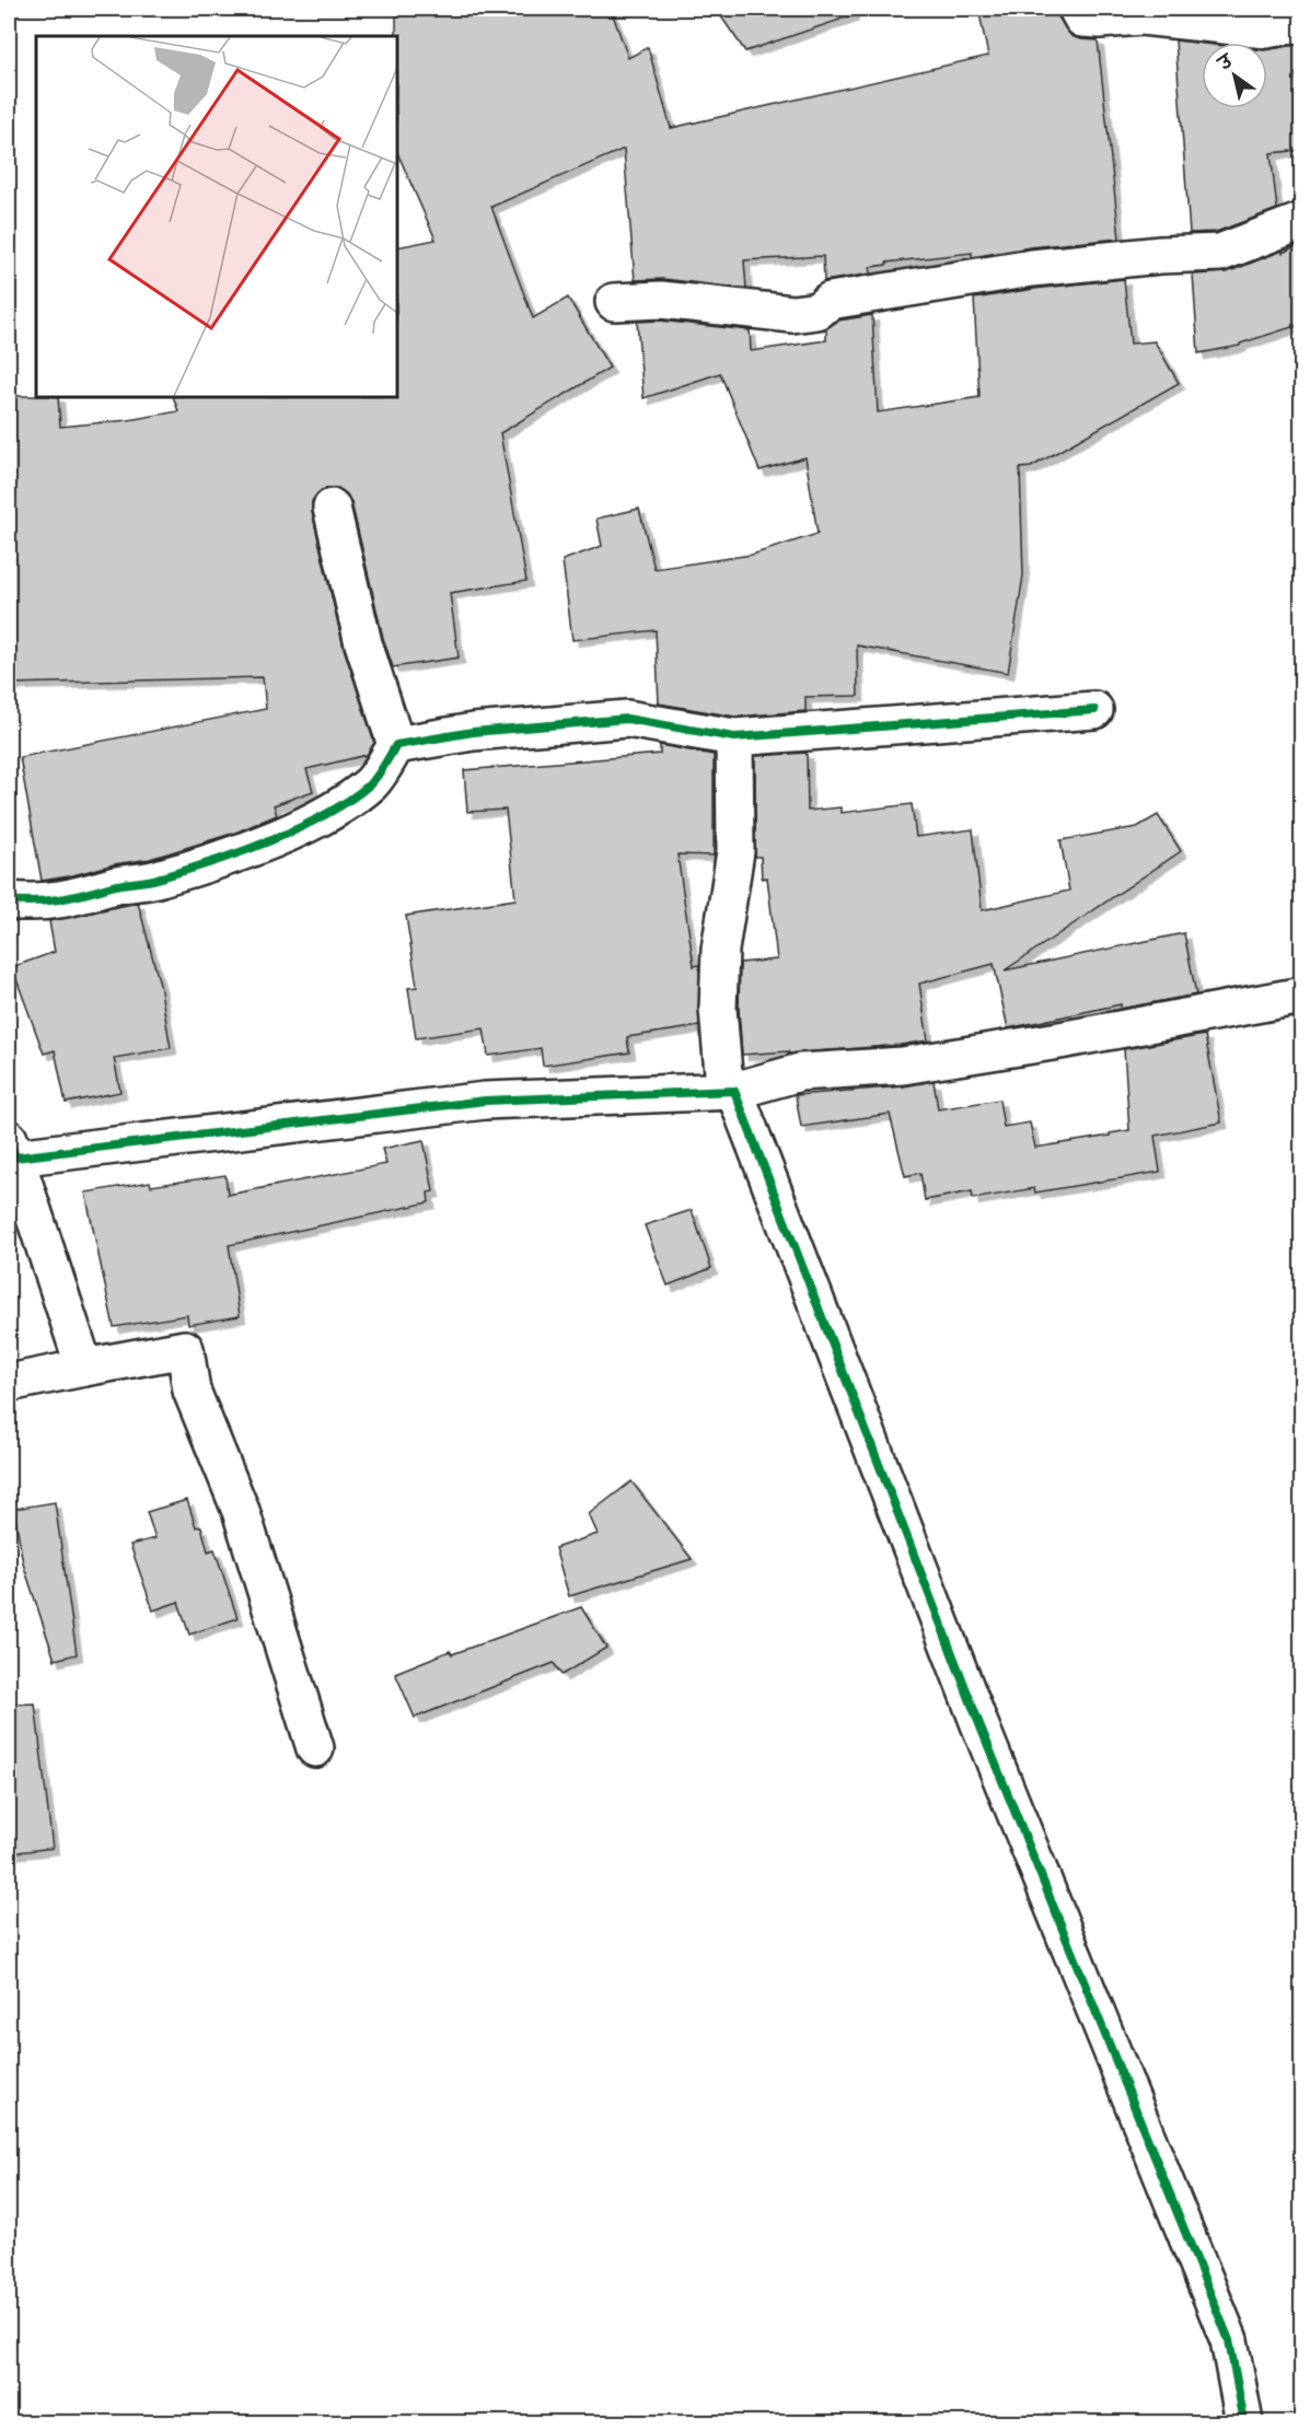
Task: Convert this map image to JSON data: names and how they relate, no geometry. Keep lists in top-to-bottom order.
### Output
{
  "north": "top left"
}
